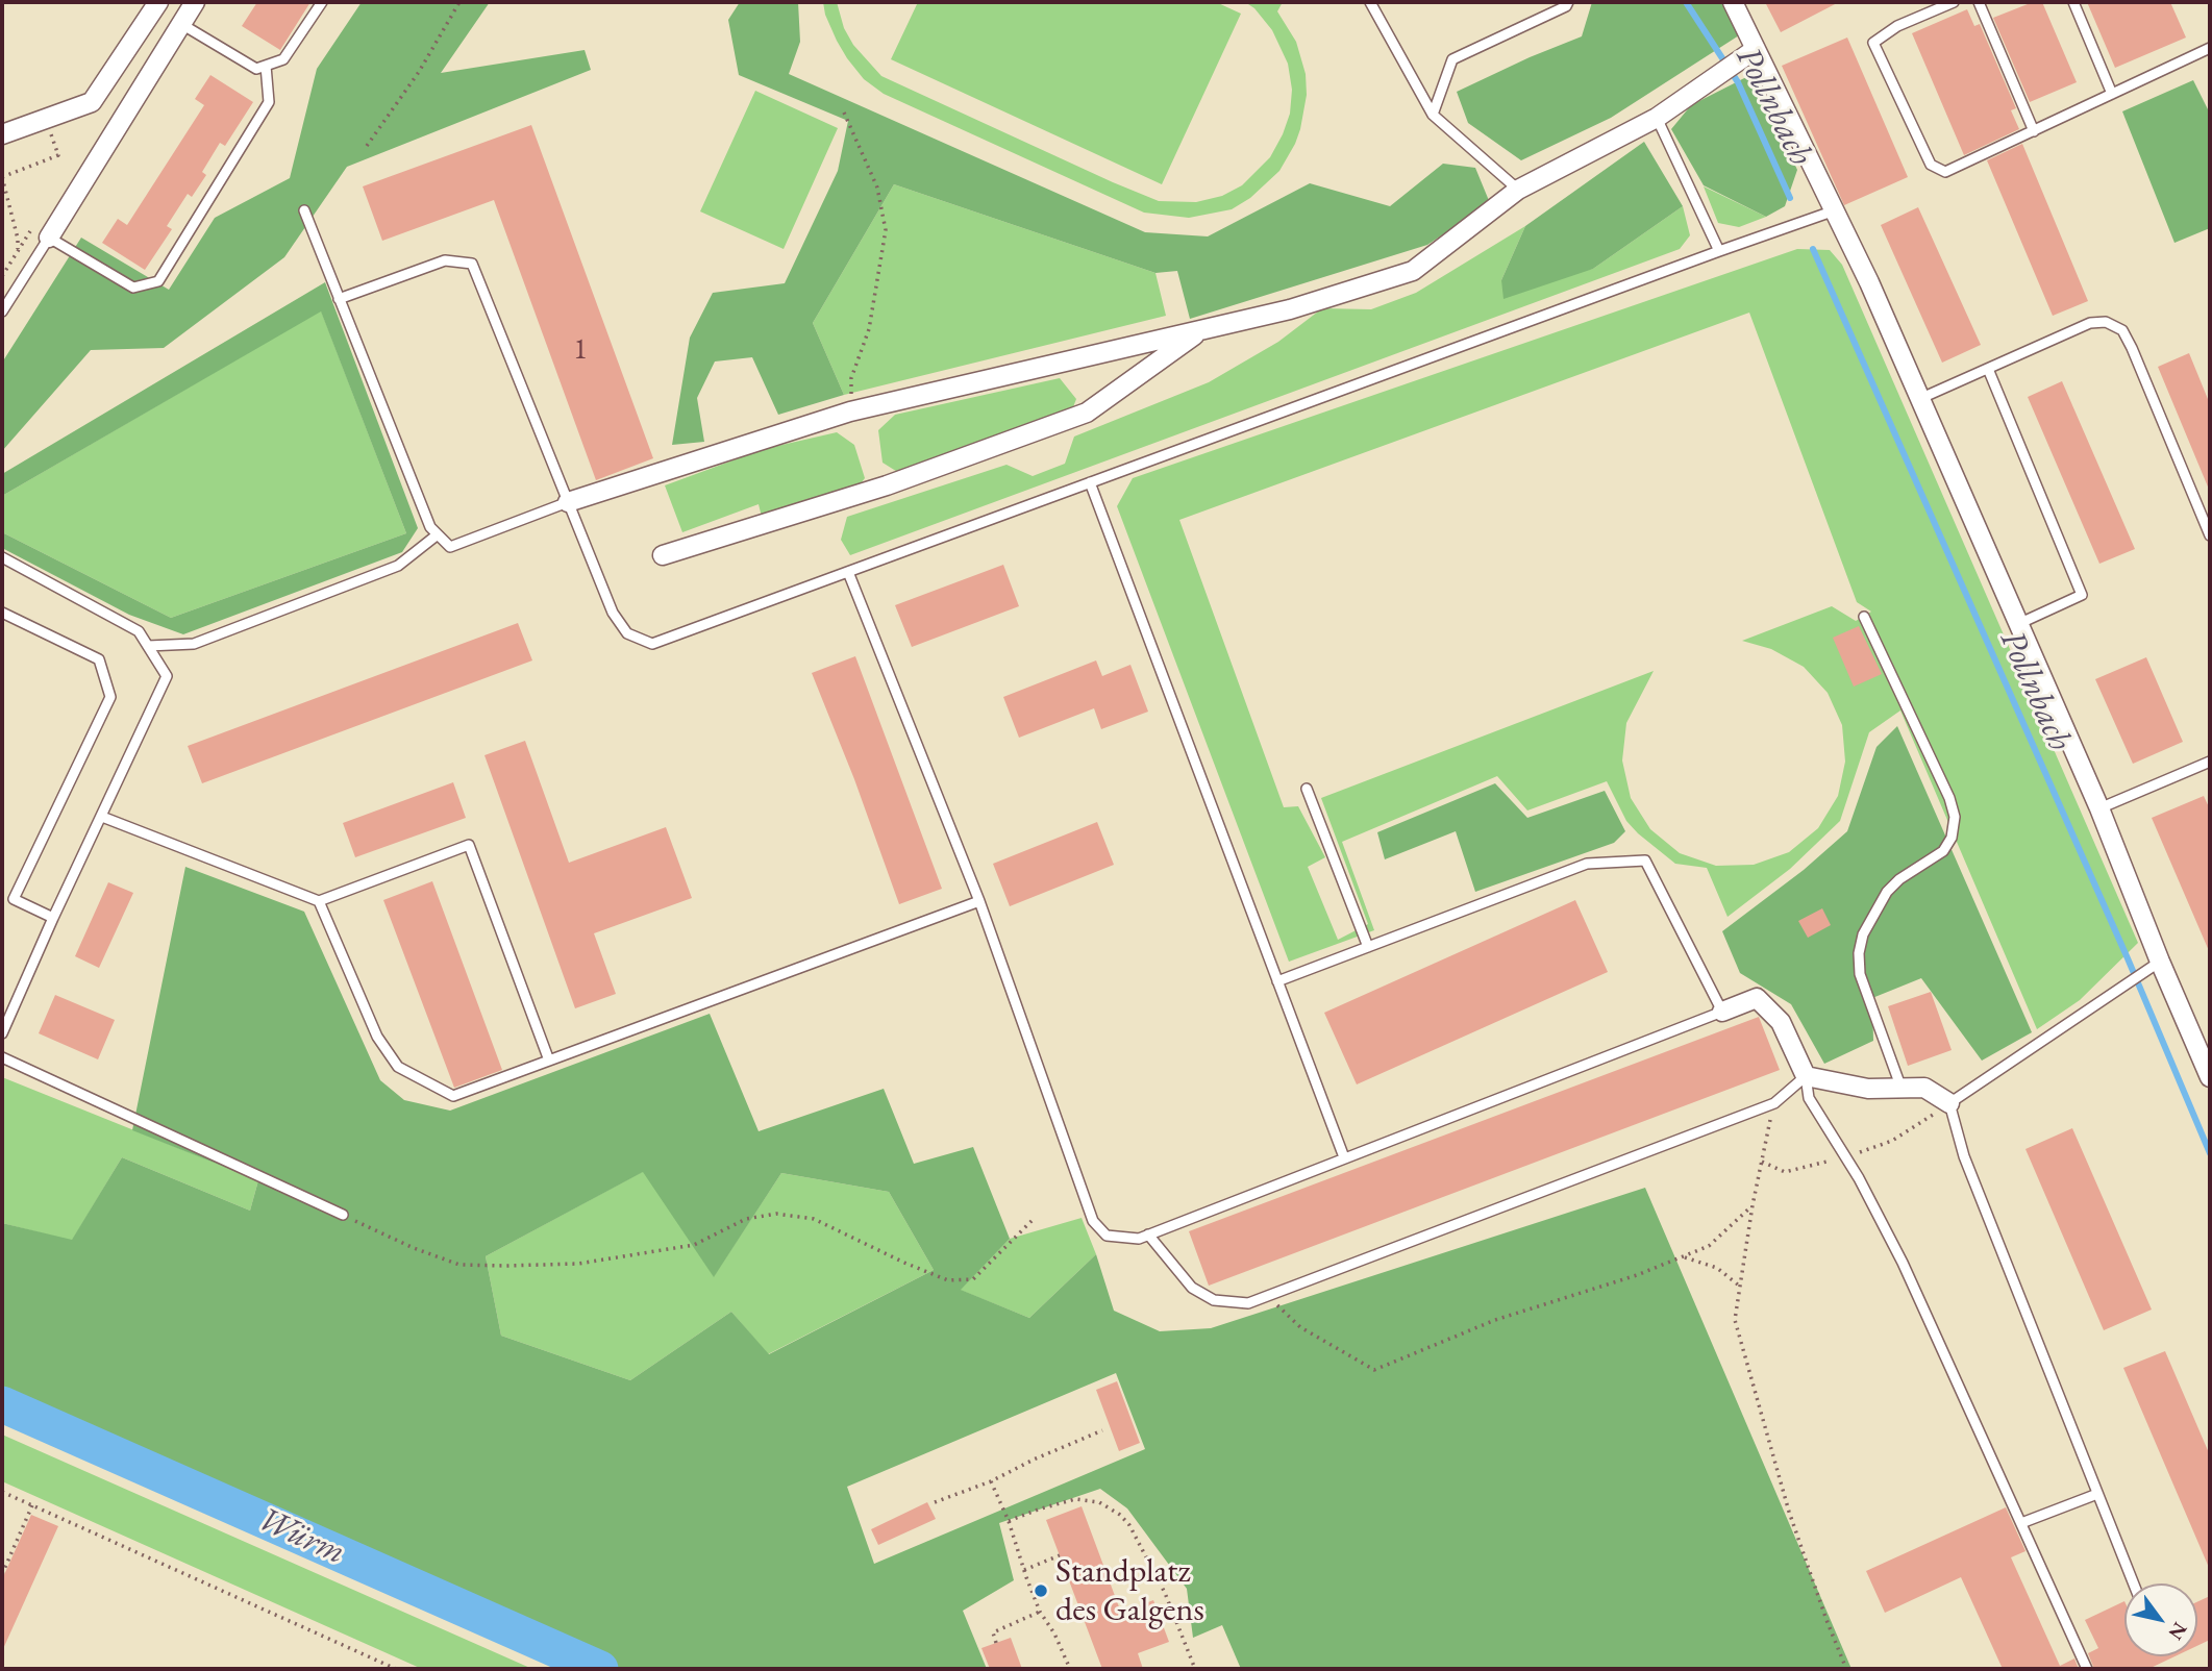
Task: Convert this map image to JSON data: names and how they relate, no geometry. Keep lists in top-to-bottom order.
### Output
{
  "water": ["Pollnbach", "Würm"],
  "places": ["Standplatz des Galgens"],
  "house_numbers": ["1"],
  "north": "bottom right"
}
